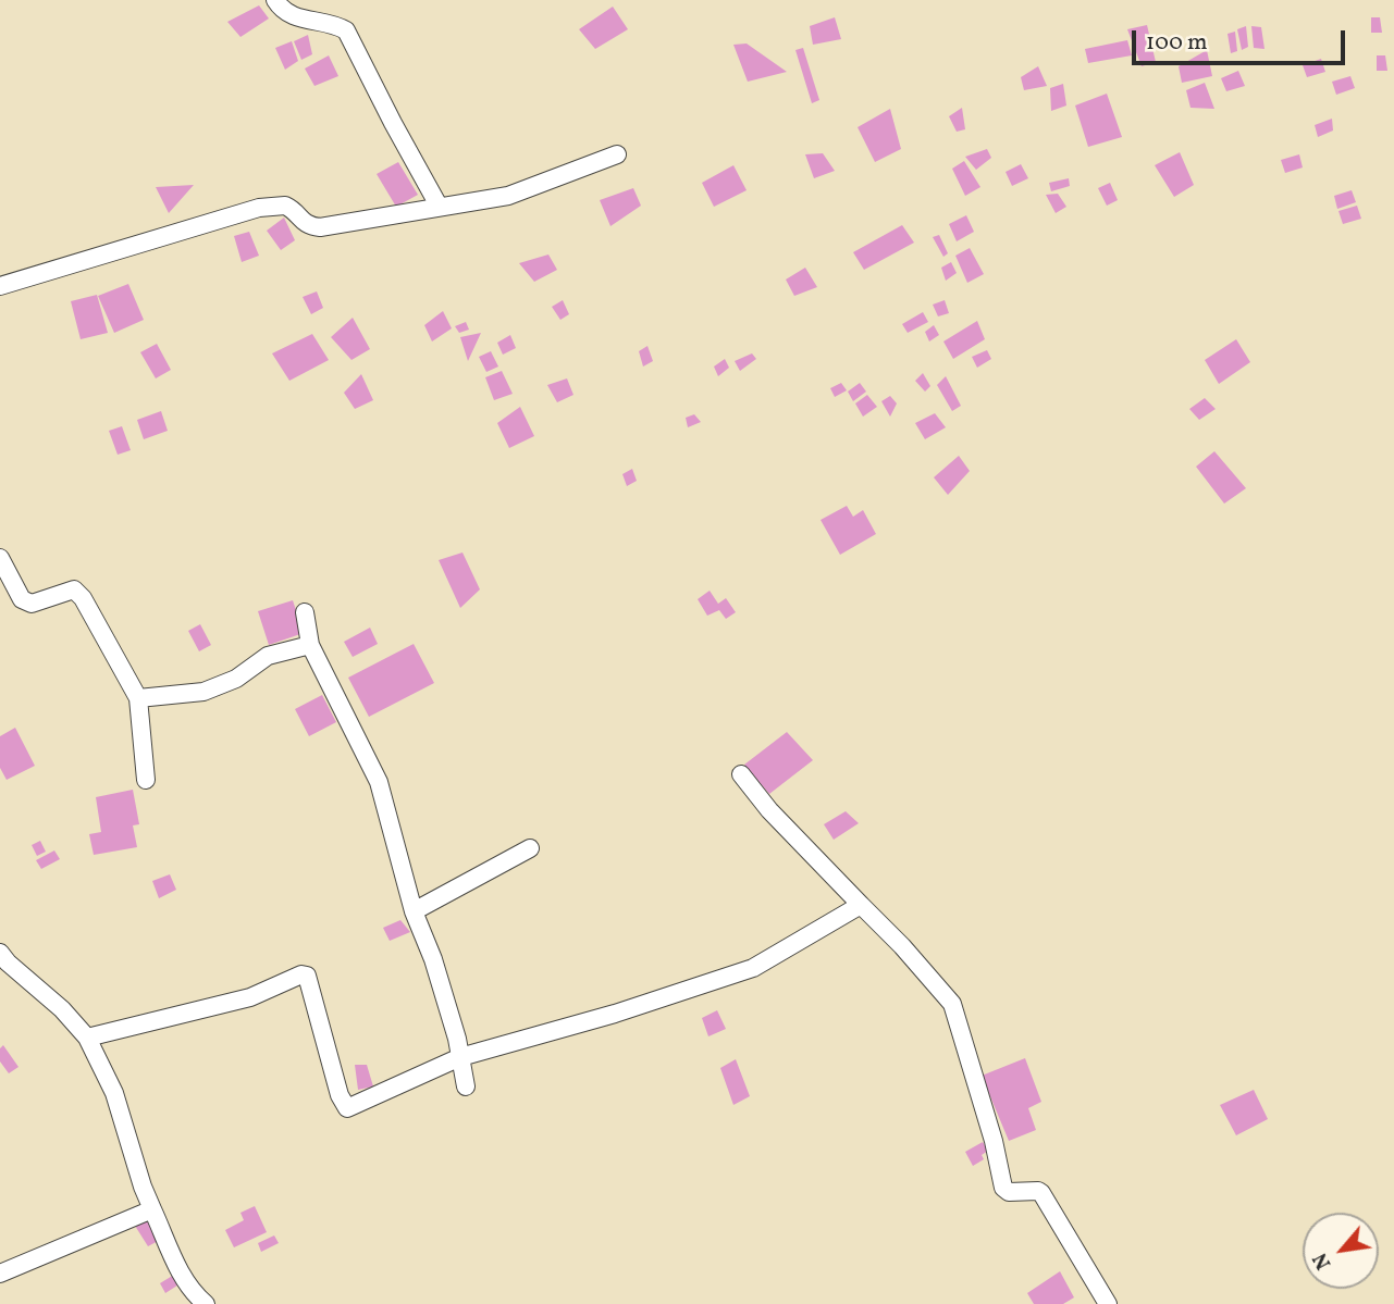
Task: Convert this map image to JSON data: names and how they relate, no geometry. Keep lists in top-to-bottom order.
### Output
{
  "scale_bar": "100 m",
  "north": "bottom left"
}
